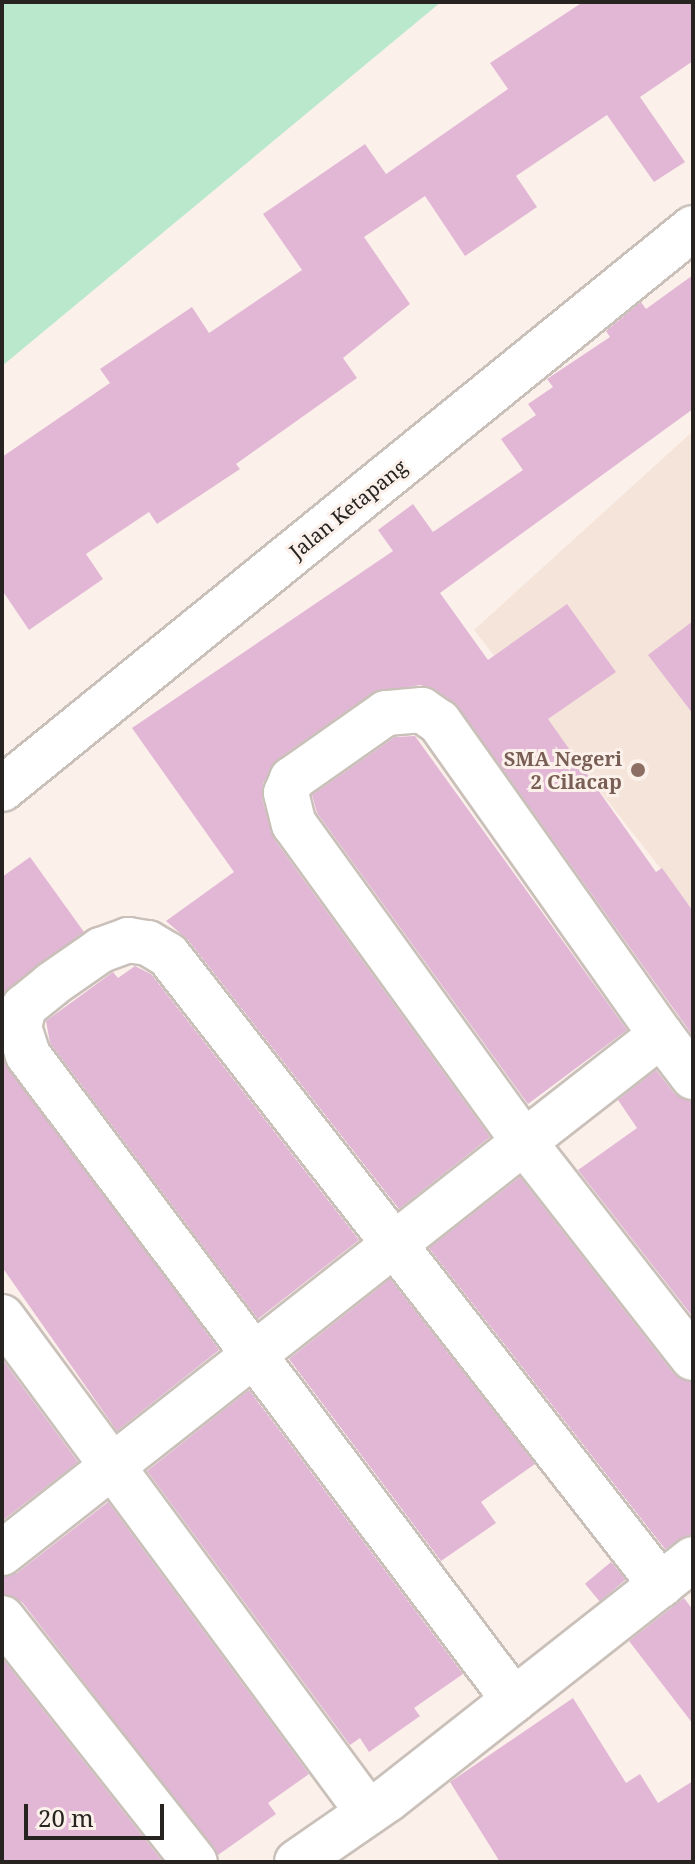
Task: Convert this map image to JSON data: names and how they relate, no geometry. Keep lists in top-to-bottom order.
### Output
{
  "streets": {
    "street": ["Jalan Ketapang"]
  },
  "places": ["SMA Negeri 2 Cilacap"],
  "scale_bar": "20 m"
}
